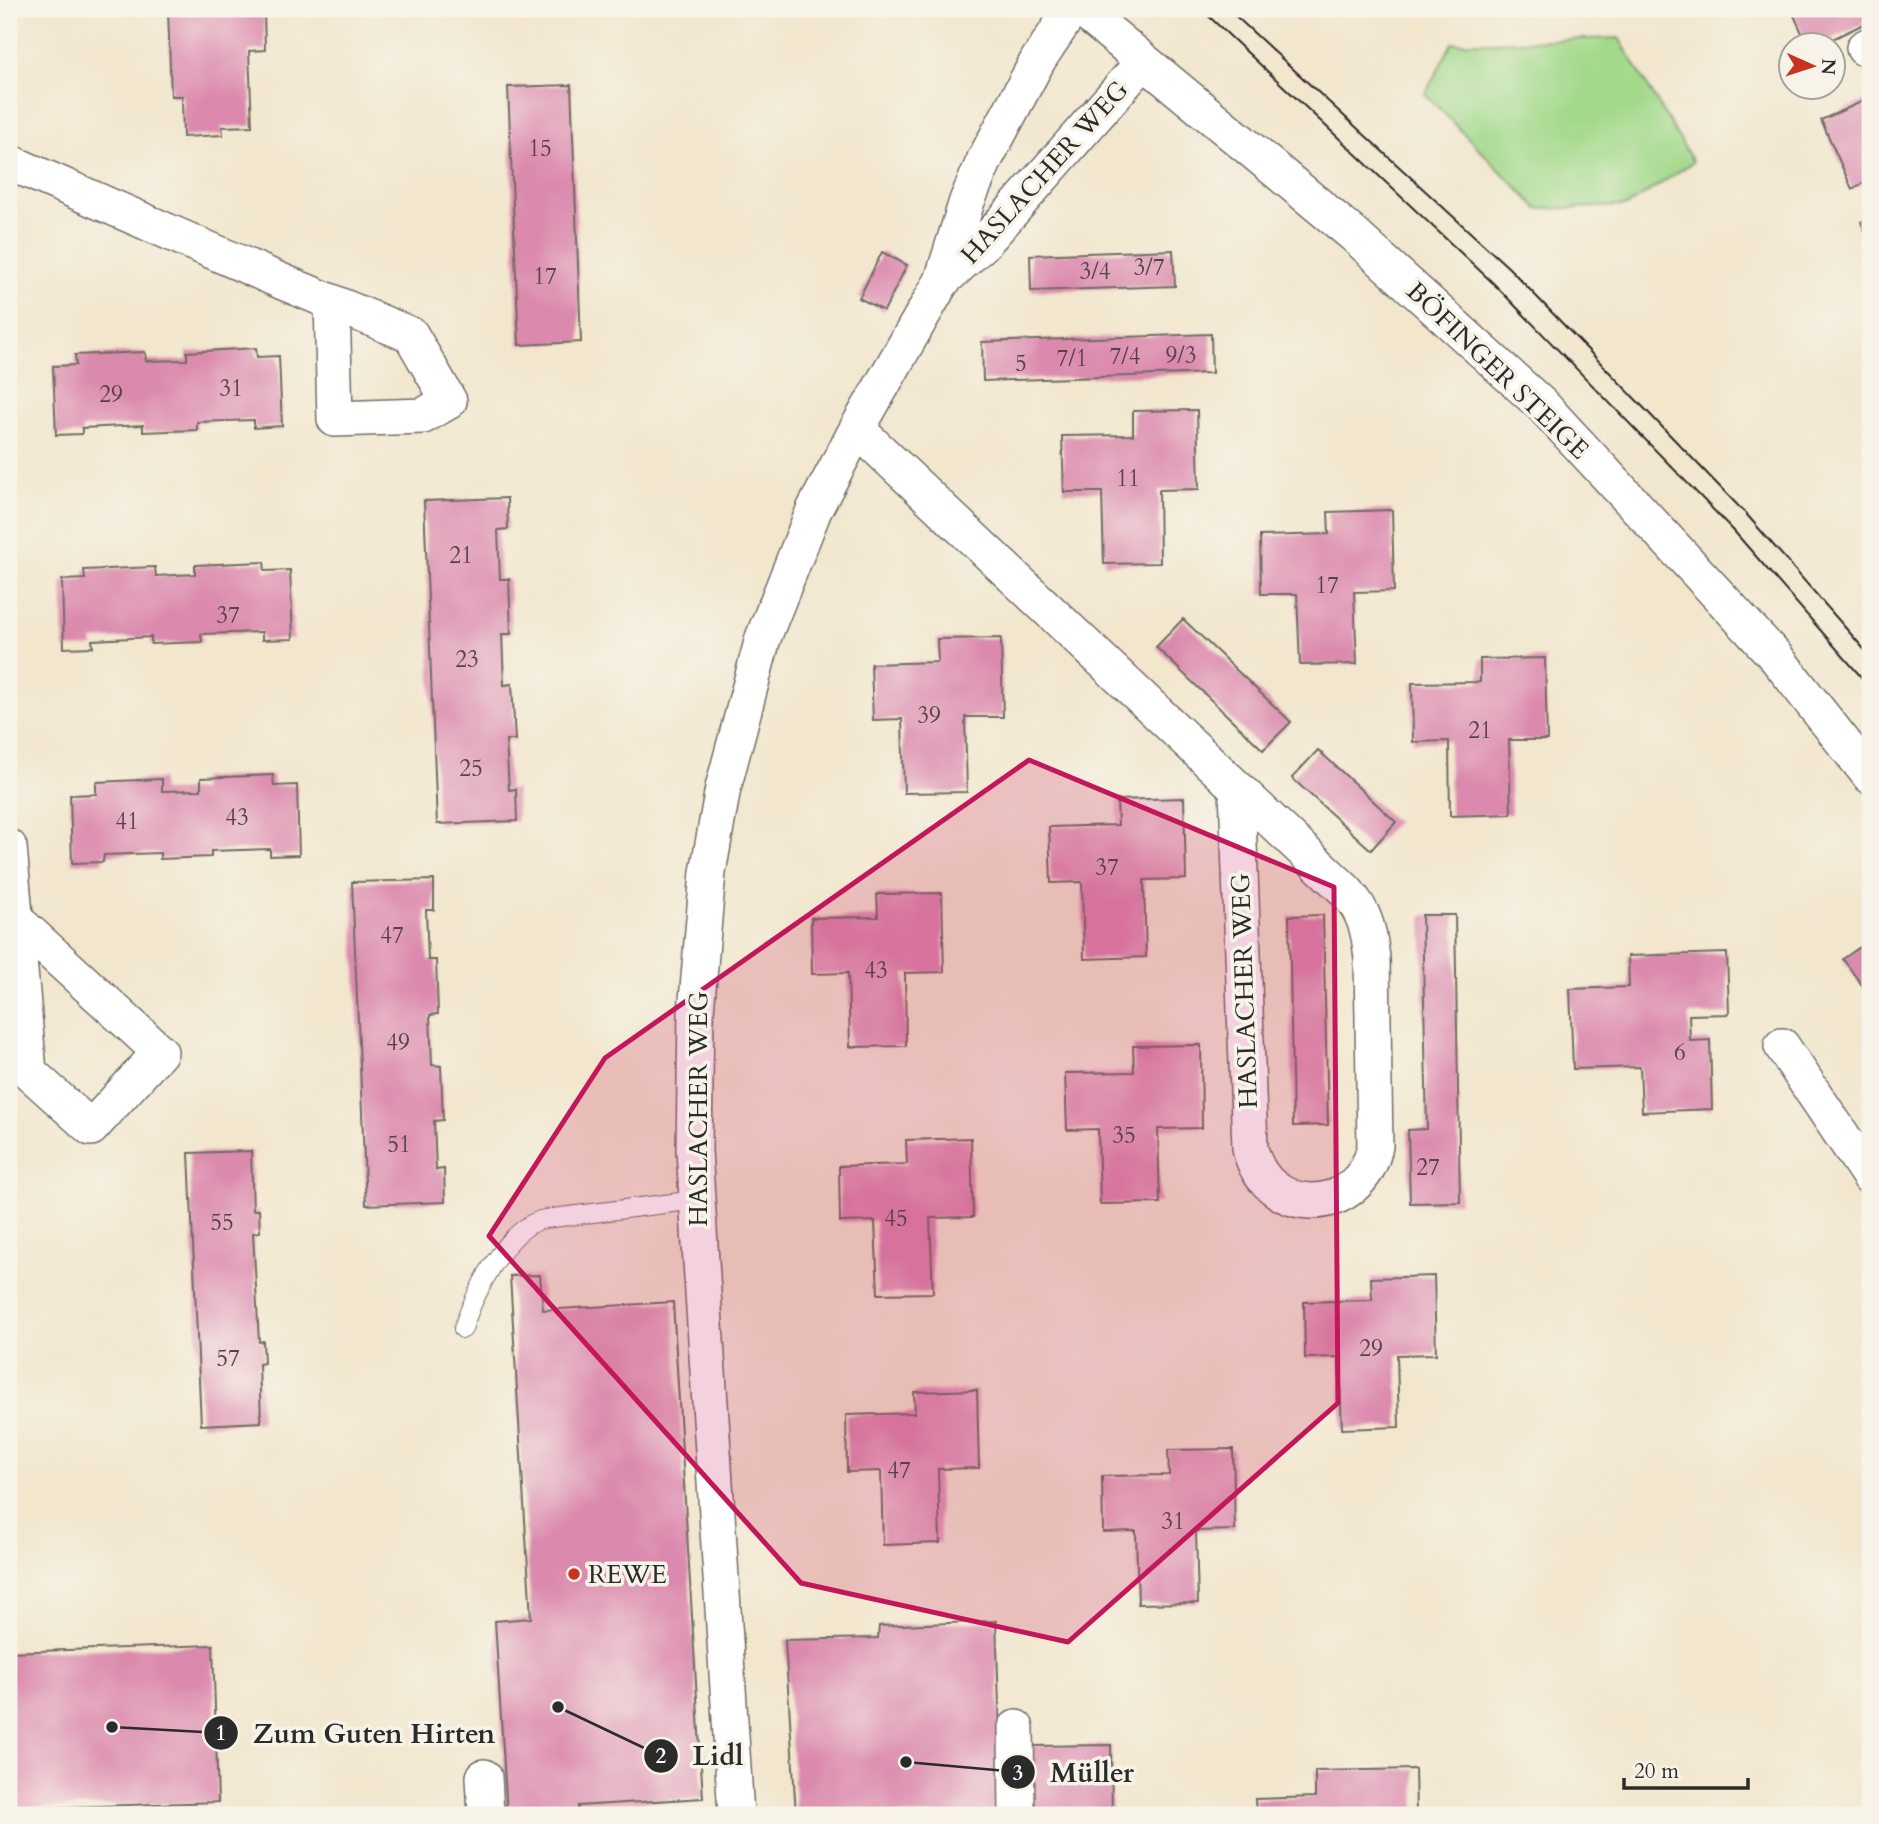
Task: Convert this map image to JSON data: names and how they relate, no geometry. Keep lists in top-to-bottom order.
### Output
{
  "streets": {
    "street": ["HASLACHER WEG", "BÖFINGER STEIGE"]
  },
  "crossings": [
    ["HASLACHER WEG", "BÖFINGER STEIGE"]
  ],
  "places": [
    "REWE",
    "Lidl",
    "Zum Guten Hirten",
    "Müller"
  ],
  "house_numbers": [
    "15",
    "3/7",
    "3/4",
    "17",
    "9/3",
    "7/4",
    "7/1",
    "5",
    "31",
    "29",
    "11",
    "21",
    "17",
    "37",
    "23",
    "39",
    "21",
    "25",
    "43",
    "41",
    "37",
    "47",
    "43",
    "49",
    "6",
    "35",
    "51",
    "27",
    "45",
    "55",
    "29",
    "57",
    "47",
    "31"
  ],
  "scale_bar": "20 m",
  "north": "right"
}
